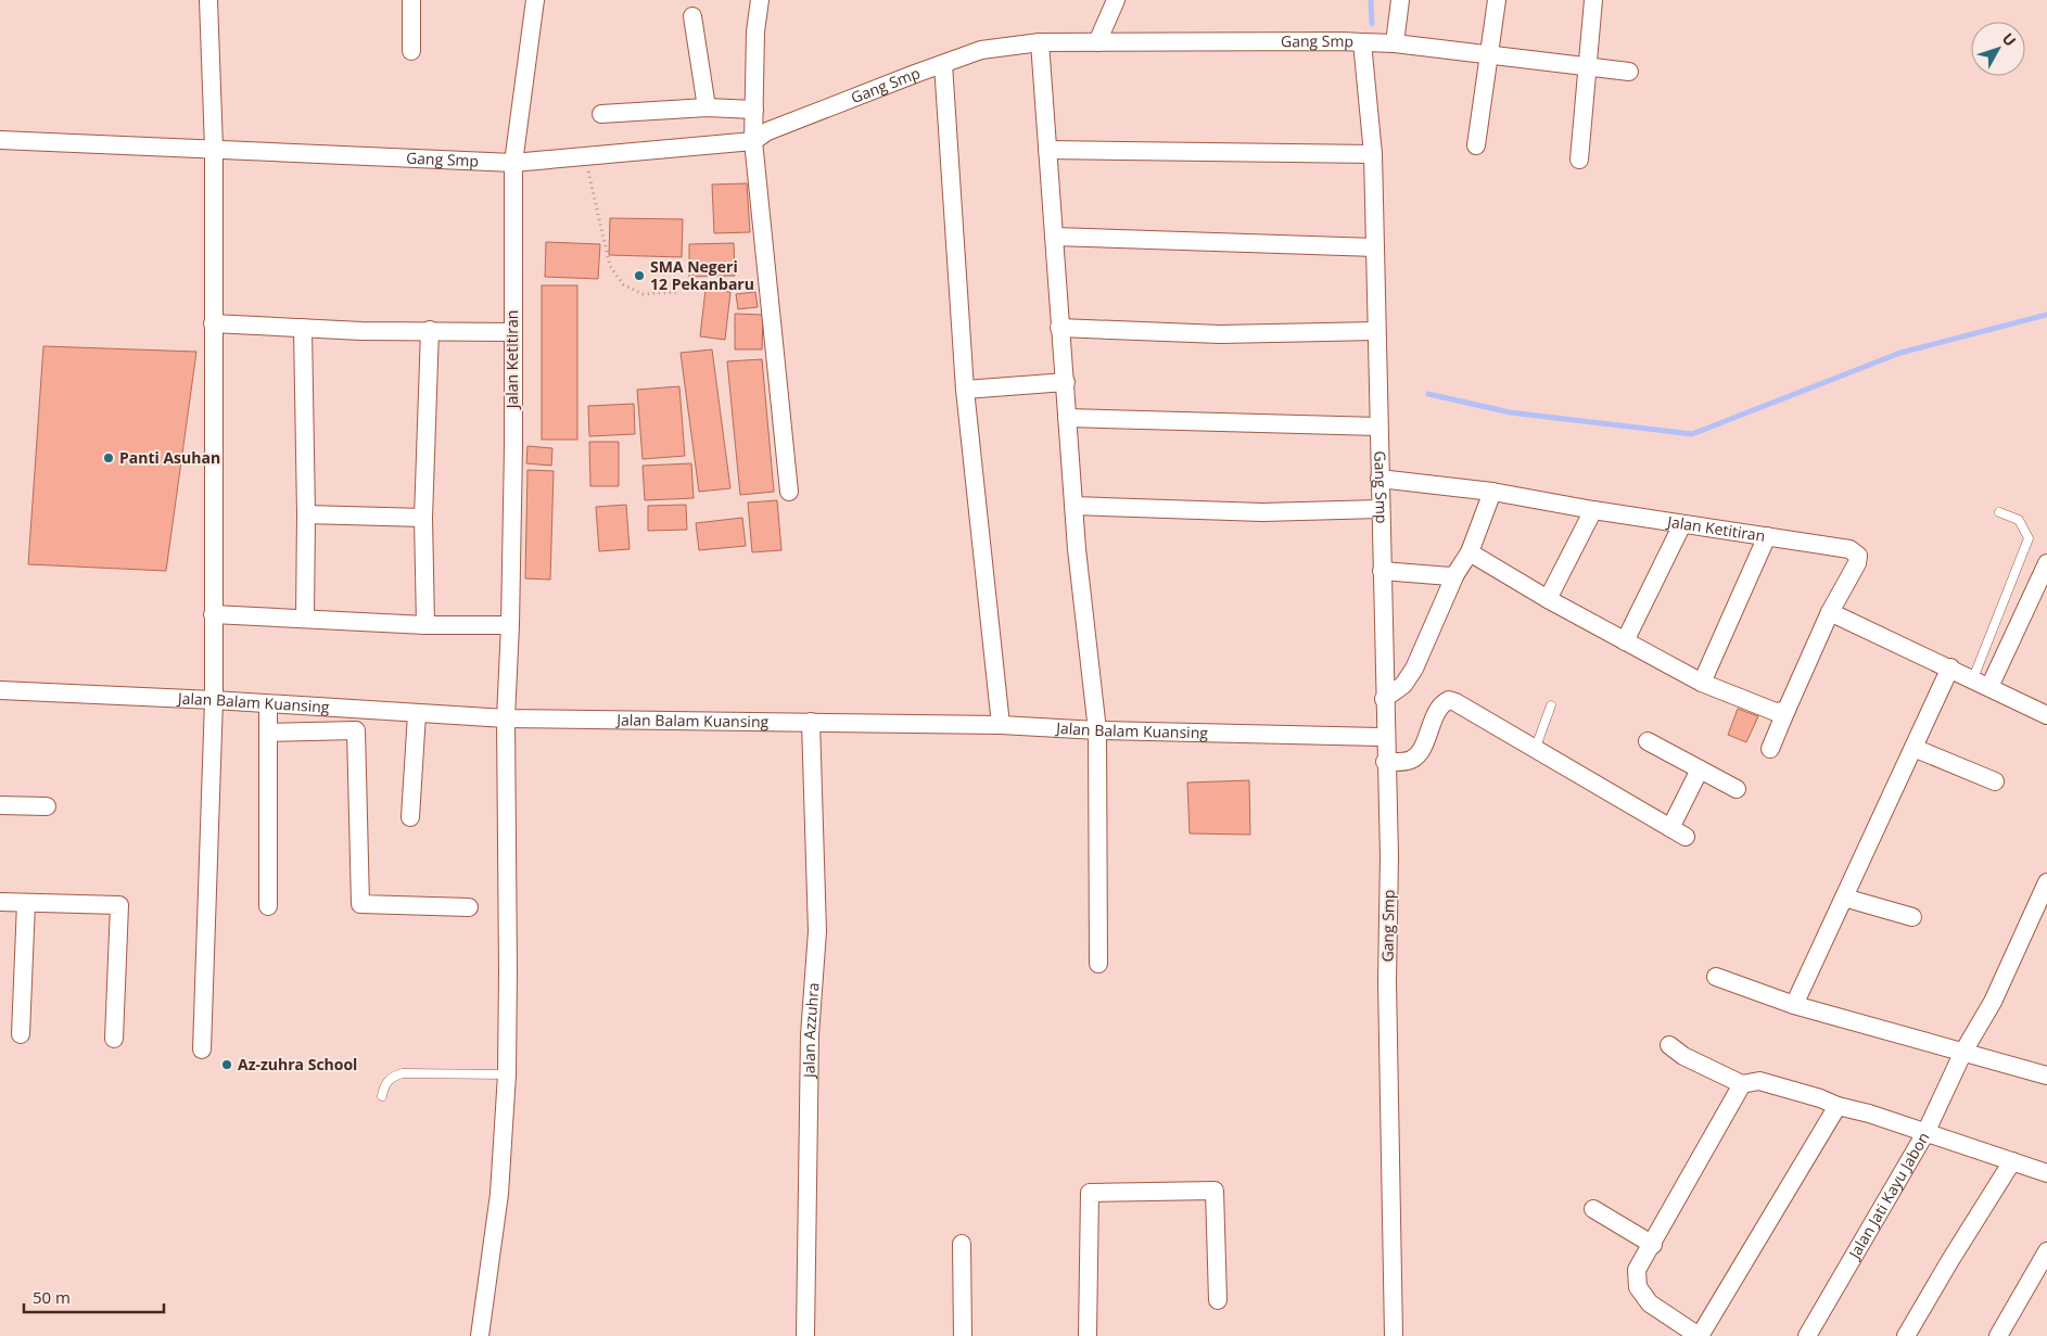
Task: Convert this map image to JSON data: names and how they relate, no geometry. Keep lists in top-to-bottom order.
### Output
{
  "streets": {
    "street": [
      "Gang Smp",
      "Jalan Ketitiran",
      "Jalan Balam Kuansing",
      "Jalan Azzuhra",
      "Jalan Jati Kayu Jabon"
    ]
  },
  "crossings": [
    ["Gang Smp", "Jalan Ketitiran"],
    ["Gang Smp", "Jalan Balam Kuansing"],
    ["Jalan Ketitiran", "Jalan Balam Kuansing"],
    ["Jalan Balam Kuansing", "Jalan Azzuhra"]
  ],
  "places": ["SMA Negeri 12 Pekanbaru", "Panti Asuhan", "Az-zuhra School"],
  "scale_bar": "50 m",
  "north": "top right"
}
